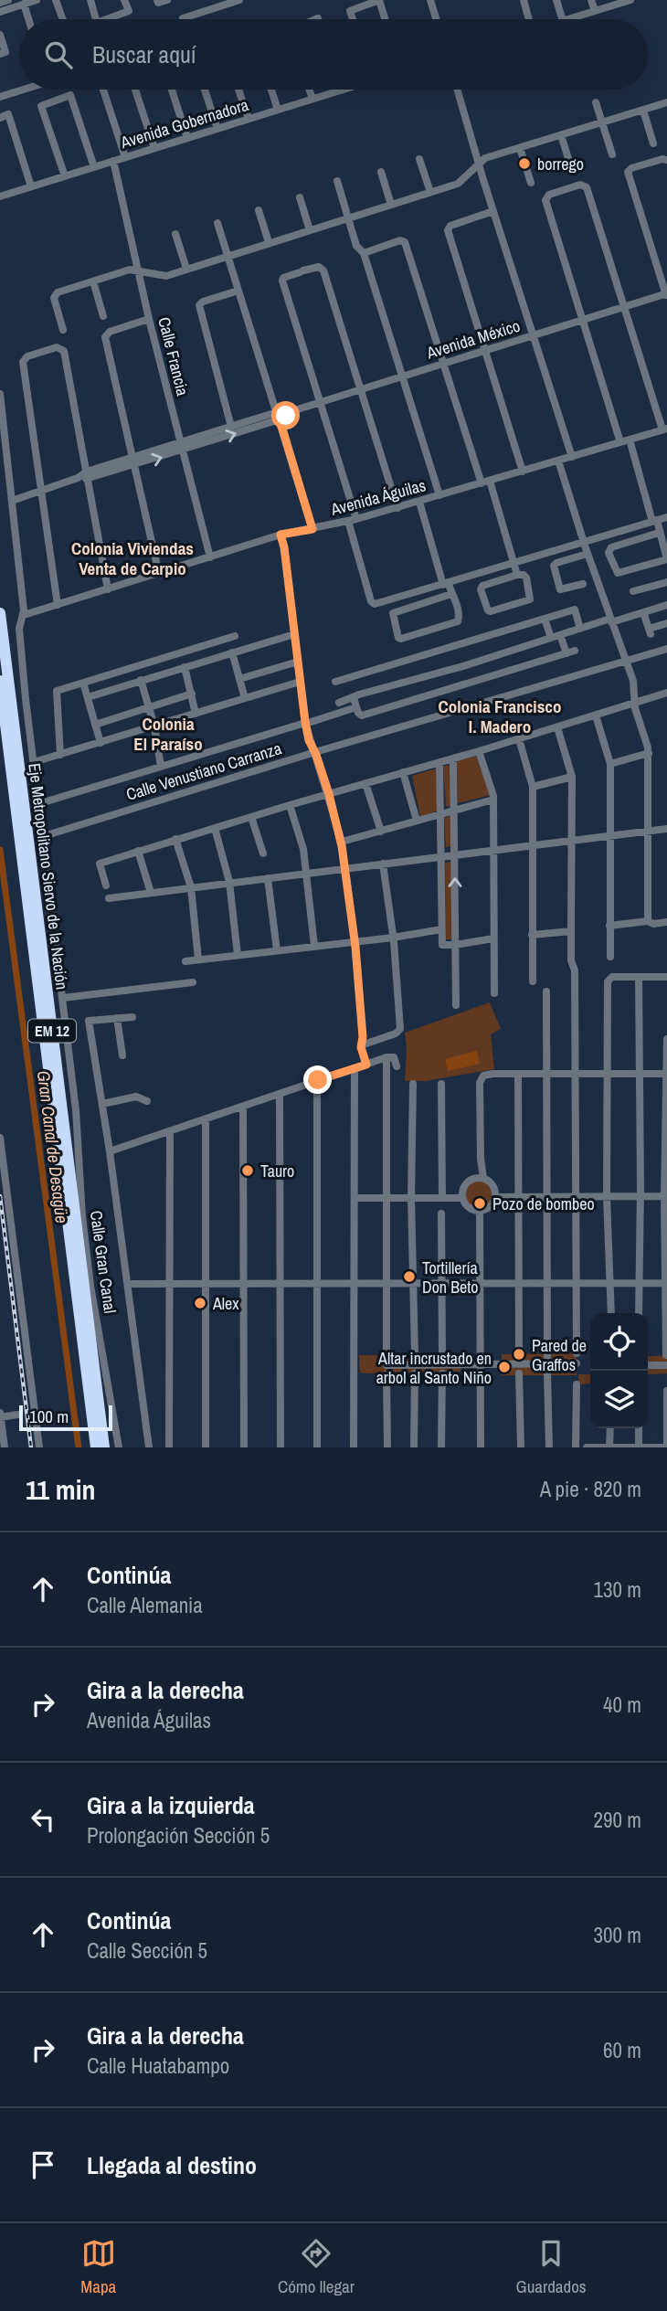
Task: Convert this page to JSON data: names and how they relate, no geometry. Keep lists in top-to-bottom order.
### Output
{
  "streets": {
    "highway": ["Eje Metropolitano Siervo de la Nación", "EM 12"],
    "street": [
      "Avenida Gobernadora",
      "Avenida México",
      "Calle Francia",
      "Avenida Águilas",
      "Calle Venustiano Carranza",
      "Calle Gran Canal"
    ]
  },
  "crossings": [
    ["Avenida Gobernadora", "Calle Francia"],
    ["Avenida México", "Calle Francia"],
    ["Avenida México", "Calle Gran Canal"],
    ["Calle Francia", "Avenida Águilas"],
    ["Avenida Águilas", "Calle Gran Canal"],
    ["Calle Venustiano Carranza", "Calle Gran Canal"]
  ],
  "districts": ["Colonia Viviendas Venta de Carpio", "Colonia Francisco I. Madero", "Colonia El Paraíso"],
  "water": ["Gran Canal de Desagüe"],
  "places": [
    "borrego",
    "Tauro",
    "Pozo de bombeo",
    "Tortillería Don Beto",
    "Alex",
    "Pared de Graffos",
    "Altar incrustado en arbol al Santo Niño"
  ],
  "scale_bar": "100 m",
  "page": {
    "search": "Buscar aquí",
    "scale": "100 m",
    "heading": ["11 min", "A pie · 820 m"],
    "list": [
      ["Continúa", "Calle Alemania", "130 m"],
      ["Gira a la derecha", "Avenida Águilas", "40 m"],
      ["Gira a la izquierda", "Prolongación Sección 5", "290 m"],
      ["Continúa", "Calle Sección 5", "300 m"],
      ["Gira a la derecha", "Calle Huatabampo", "60 m"],
      "Llegada al destino"
    ],
    "nav": ["Mapa", "Cómo llegar", "Guardados"]
  }
}
